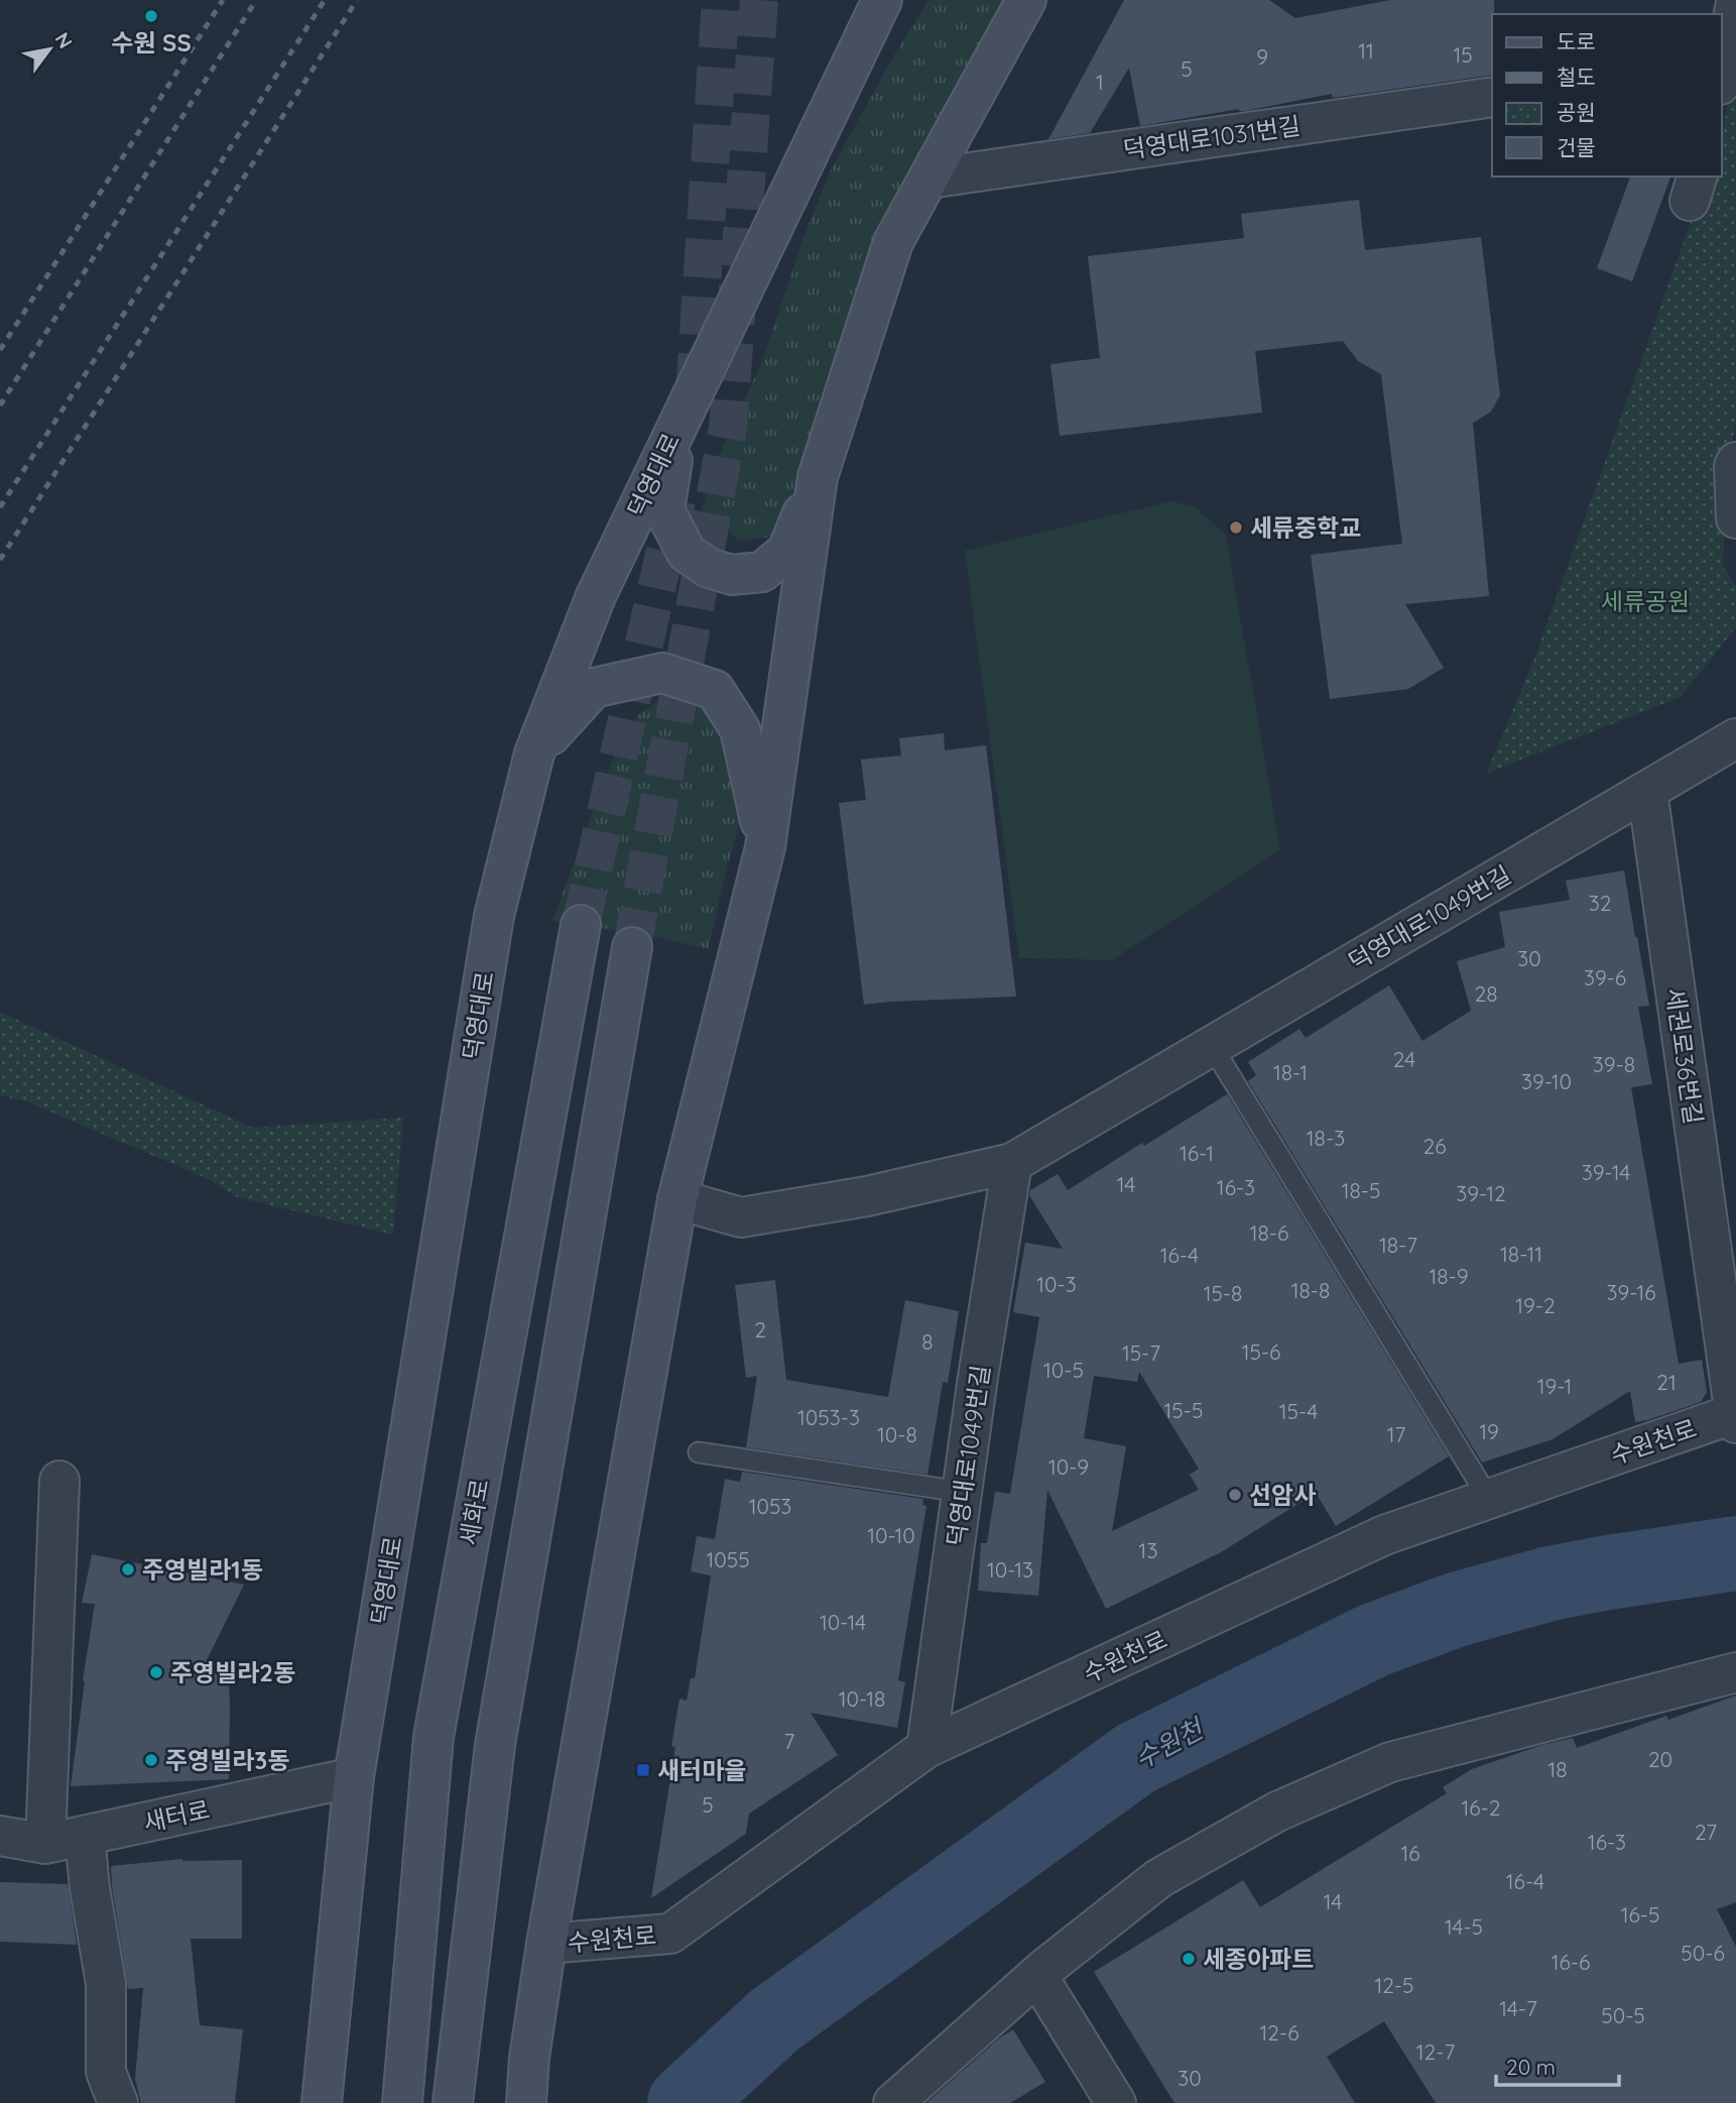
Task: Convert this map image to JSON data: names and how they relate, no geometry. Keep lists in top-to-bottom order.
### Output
{
  "streets": {
    "main road": ["덕영대로", "세화로"],
    "street": [
      "덕영대로1031번길",
      "덕영대로1049번길",
      "세권로36번길",
      "수원천로",
      "새터로"
    ]
  },
  "crossings": [
    ["덕영대로", "새터로"],
    ["덕영대로1049번길", "세권로36번길"],
    ["덕영대로1049번길", "수원천로"],
    ["세권로36번길", "수원천로"]
  ],
  "water": ["수원천"],
  "parks": ["세류공원"],
  "places": {
    "other": [
      "수원 SS",
      "세류중학교",
      "선암사",
      "주영빌라1동",
      "주영빌라2동",
      "주영빌라3동",
      "세종아파트"
    ],
    "transit": ["새터마을"]
  },
  "house_numbers": [
    "11",
    "15",
    "9",
    "5",
    "1",
    "32",
    "30",
    "39-6",
    "28",
    "24",
    "39-8",
    "18-1",
    "39-10",
    "18-3",
    "26",
    "16-1",
    "39-14",
    "14",
    "16-3",
    "18-5",
    "39-12",
    "18-6",
    "18-7",
    "18-11",
    "16-4",
    "18-9",
    "10-3",
    "18-8",
    "39-16",
    "15-8",
    "19-2",
    "2",
    "8",
    "15-6",
    "15-7",
    "10-5",
    "21",
    "19-1",
    "15-5",
    "15-4",
    "1053-3",
    "19",
    "10-8",
    "17",
    "10-9",
    "1053",
    "10-10",
    "13",
    "1055",
    "10-13",
    "10-14",
    "10-18",
    "7",
    "20",
    "18",
    "5",
    "16-2",
    "27",
    "16-3",
    "16",
    "16-4",
    "14",
    "16-5",
    "14-5",
    "50-6",
    "16-6",
    "12-5",
    "14-7",
    "50-5",
    "12-6",
    "12-7",
    "30"
  ],
  "legend": [
    "도로",
    "철도",
    "공원",
    "건물"
  ],
  "scale_bar": "20 m",
  "north": "top right"
}
